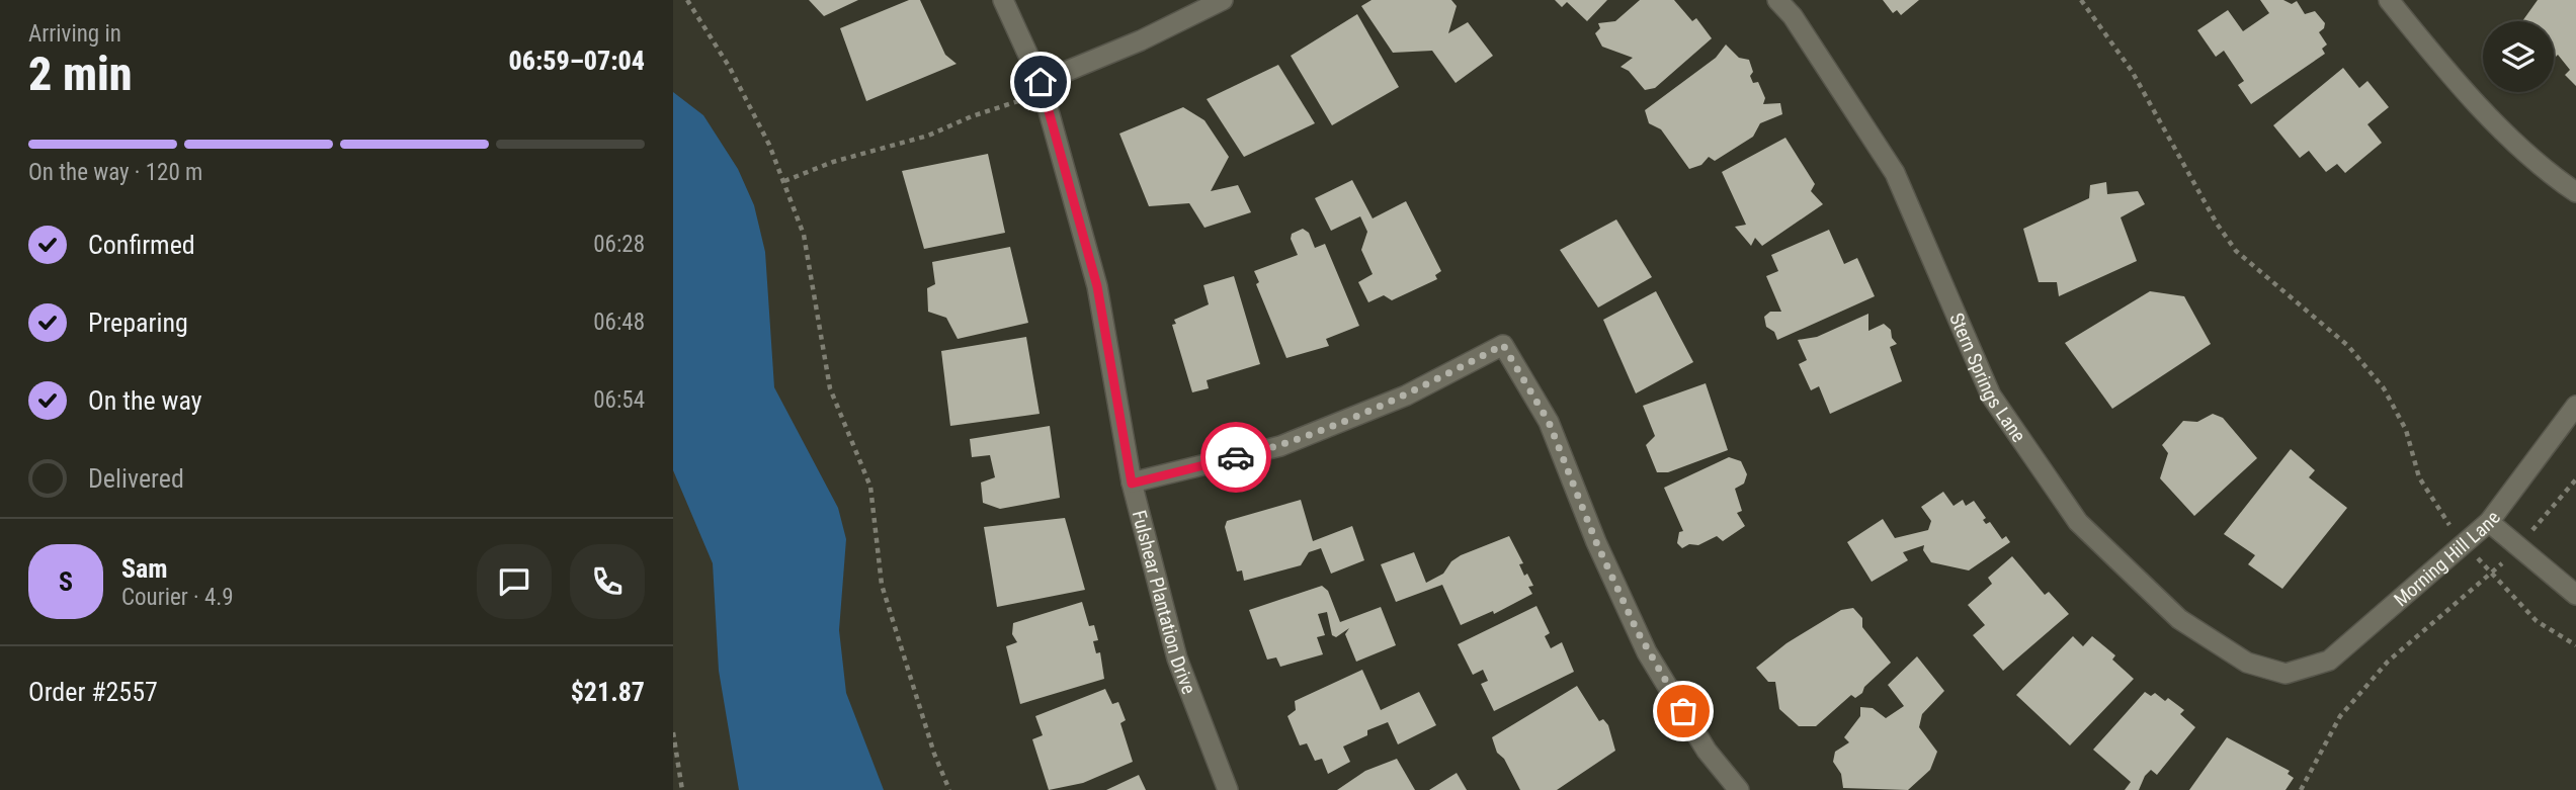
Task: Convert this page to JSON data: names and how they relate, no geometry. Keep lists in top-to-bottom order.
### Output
{
  "streets": {
    "street": ["Stern Springs Lane", "Morning Hill Lane", "Fulshear Plantation Drive"]
  },
  "crossings": [
    ["Stern Springs Lane", "Morning Hill Lane"]
  ],
  "page": {
    "heading": ["2 min", "Arriving in", "06:59–07:04"],
    "panel": [
      "Sam",
      "Courier · 4.9",
      "Order #2557",
      "$21.87"
    ],
    "bar": "On the way · 120 m",
    "list": [
      ["Confirmed", "06:28"],
      ["Preparing", "06:48"],
      ["On the way", "06:54"],
      "Delivered"
    ],
    "round": "S"
  }
}
